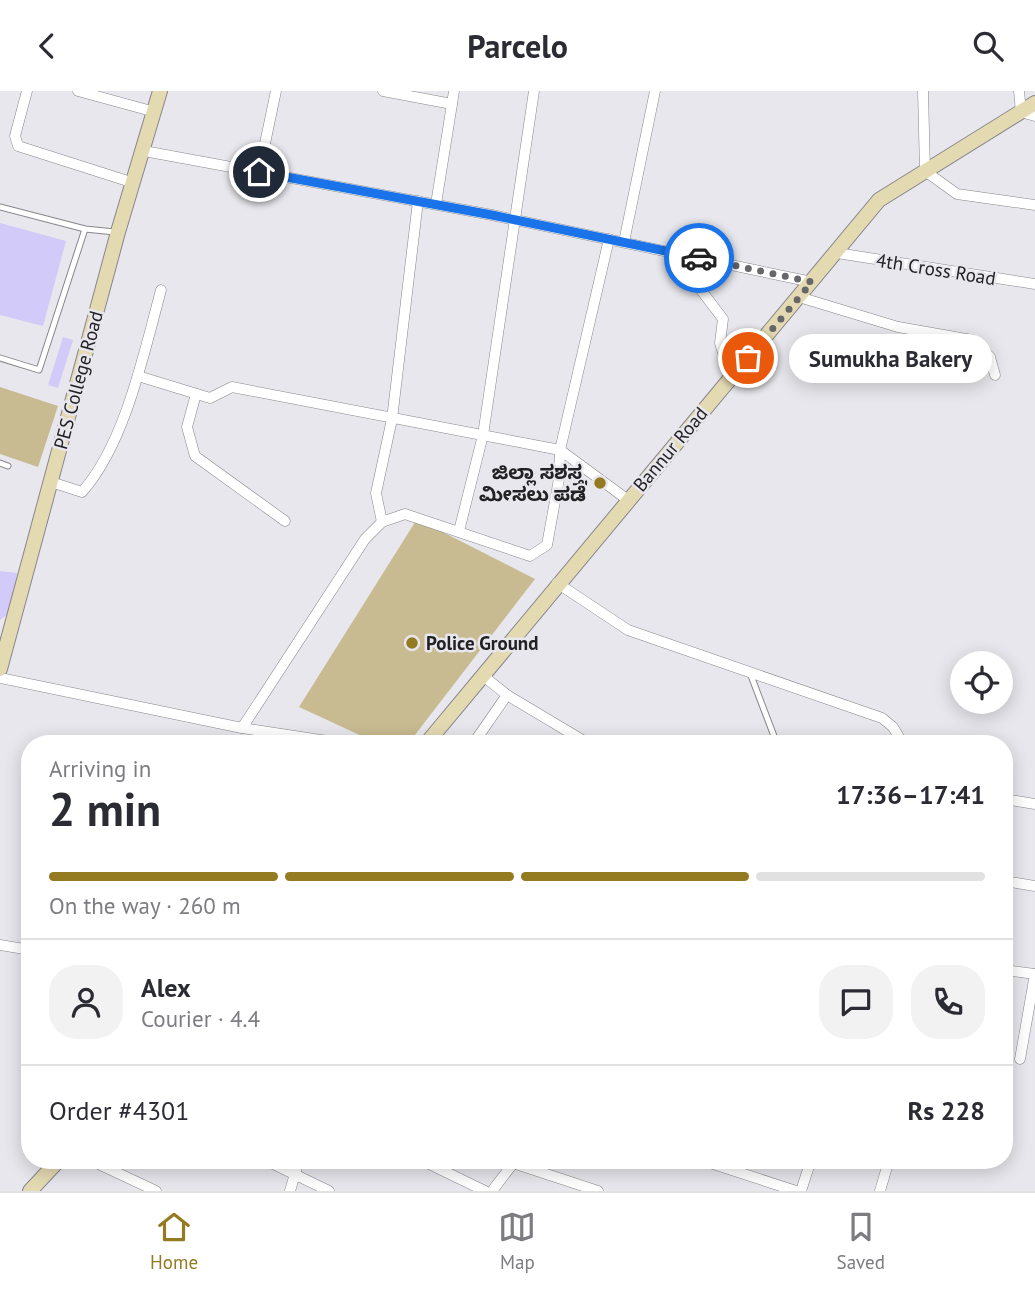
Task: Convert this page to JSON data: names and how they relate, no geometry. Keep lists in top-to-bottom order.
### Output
{
  "streets": {
    "main road": ["PES College Road", "Bannur Road"],
    "street": ["4th Cross Road"]
  },
  "crossings": [
    ["4th Cross Road", "Bannur Road"]
  ],
  "places": ["Sumukha Bakery", "ಜಿಲ್ಲಾ ಸಶಸ್ತ್ರ ಮೀಸಲು ಪಡೆ", "Police Ground"],
  "page": {
    "header": "Parcelo",
    "bubble": "Sumukha Bakery",
    "heading": ["2 min", "Arriving in", "17:36–17:41"],
    "panel": [
      "Alex",
      "Courier · 4.4",
      "Order #4301",
      "Rs 228"
    ],
    "bar": "On the way · 260 m",
    "tabs": ["Home", "Map", "Saved"]
  }
}
